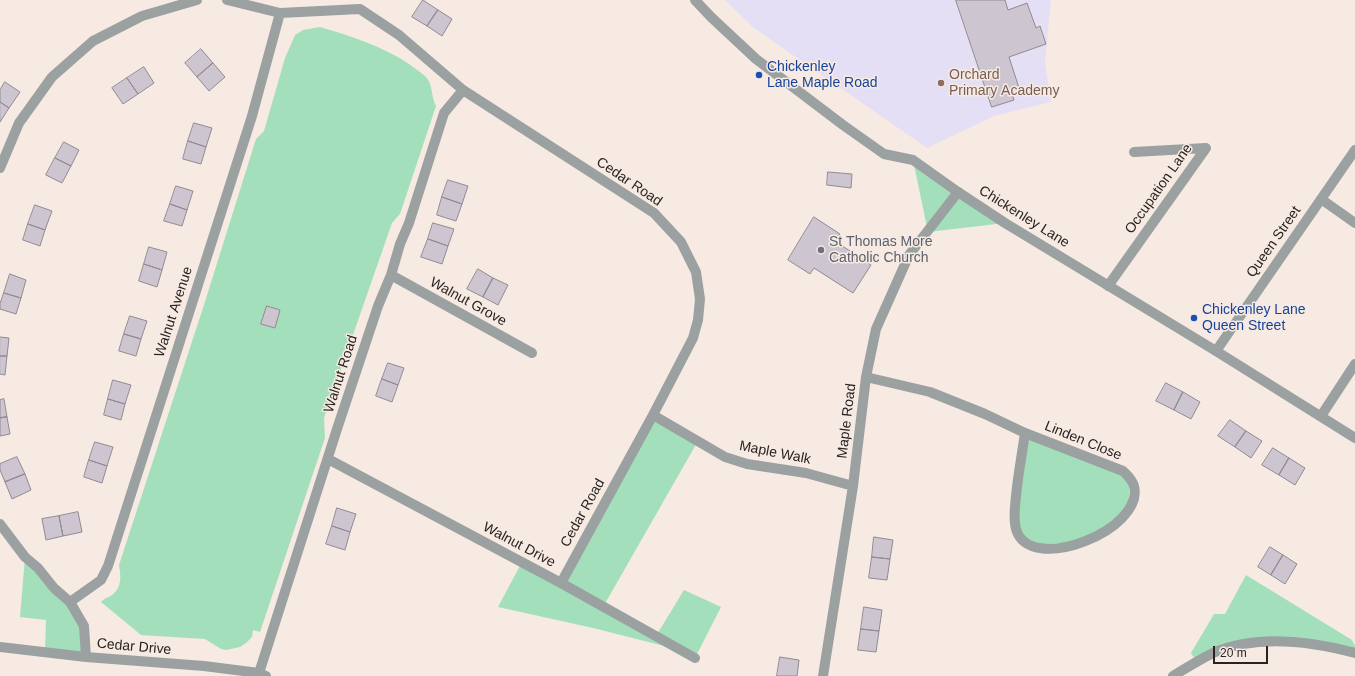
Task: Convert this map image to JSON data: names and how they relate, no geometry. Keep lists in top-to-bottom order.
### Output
{
  "streets": {
    "street": [
      "Cedar Road",
      "Occupation Lane",
      "Chickenley Lane",
      "Queen Street",
      "Walnut Grove",
      "Walnut Avenue",
      "Walnut Road",
      "Maple Road",
      "Linden Close",
      "Maple Walk",
      "Walnut Drive",
      "Cedar Drive"
    ]
  },
  "crossings": [
    ["Cedar Road", "Walnut Avenue"],
    ["Cedar Road", "Walnut Road"],
    ["Cedar Road", "Maple Walk"],
    ["Cedar Road", "Walnut Drive"],
    ["Occupation Lane", "Chickenley Lane"],
    ["Chickenley Lane", "Queen Street"],
    ["Chickenley Lane", "Maple Road"],
    ["Walnut Grove", "Walnut Road"],
    ["Walnut Road", "Walnut Drive"],
    ["Walnut Road", "Cedar Drive"],
    ["Maple Road", "Linden Close"],
    ["Maple Road", "Maple Walk"]
  ],
  "places": [
    "Chickenley Lane Maple Road",
    "Orchard Primary Academy",
    "St Thomas More Catholic Church",
    "Chickenley Lane Queen Street"
  ],
  "scale_bar": "20 m"
}
